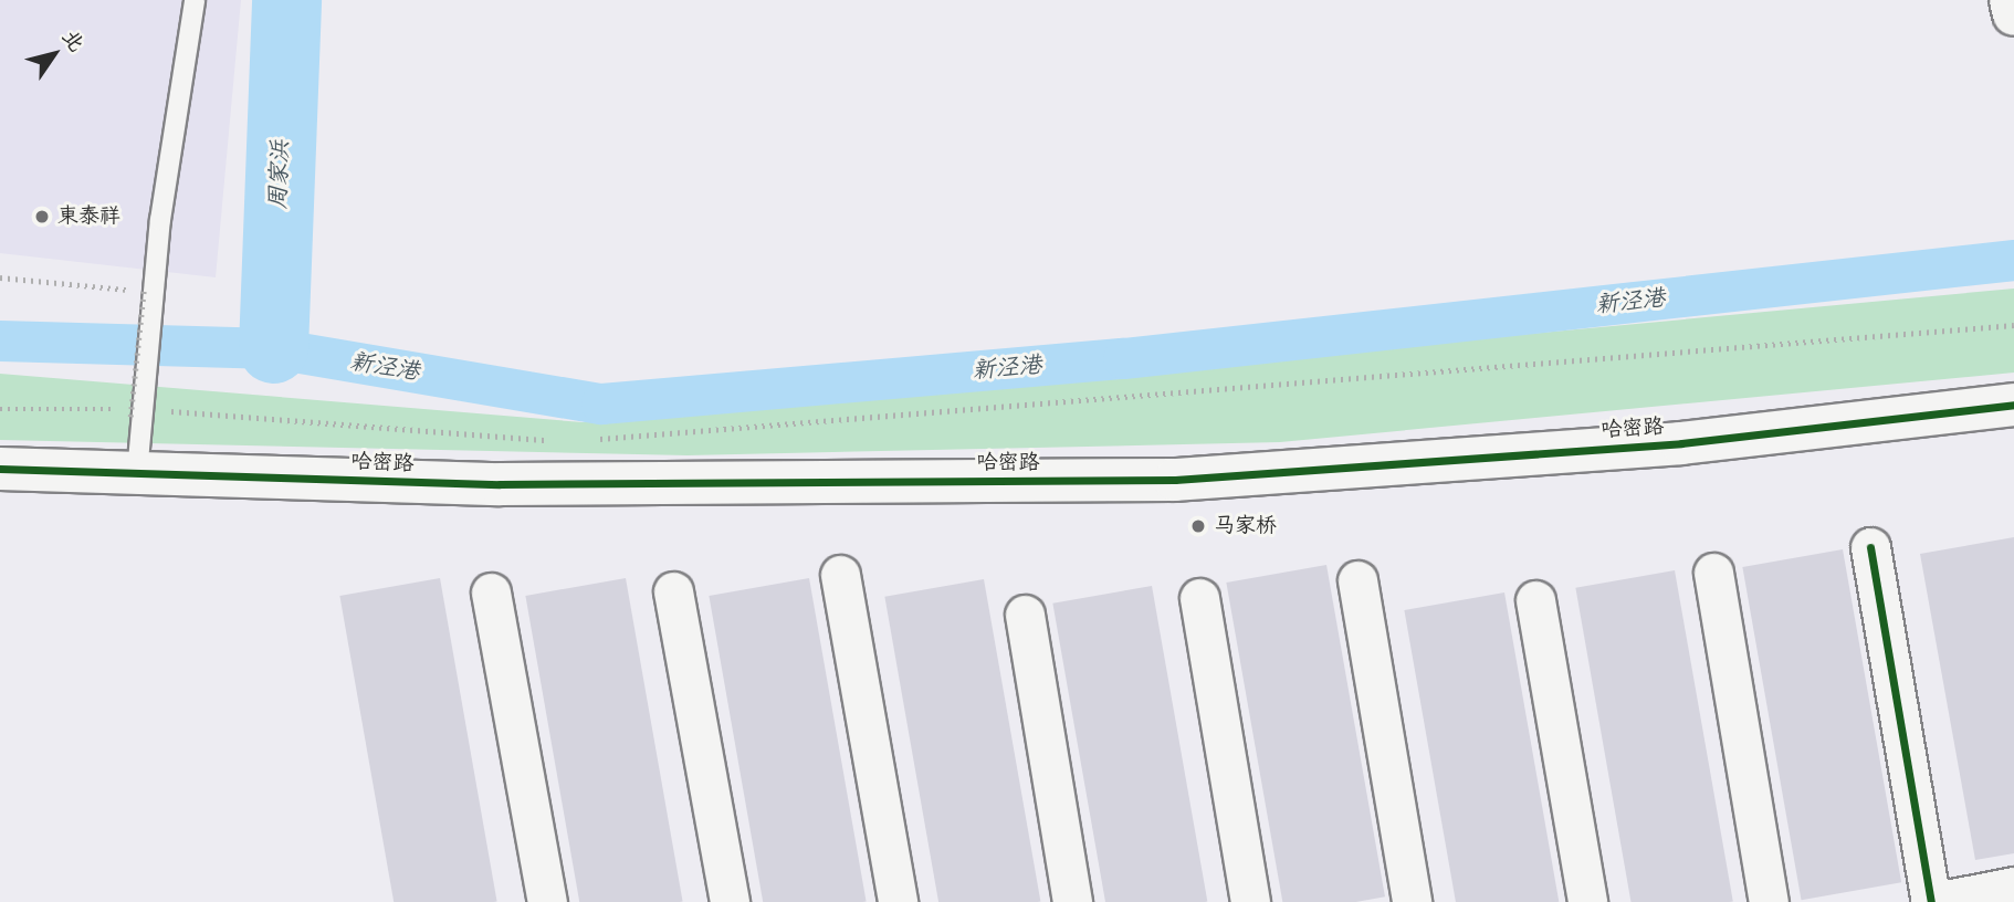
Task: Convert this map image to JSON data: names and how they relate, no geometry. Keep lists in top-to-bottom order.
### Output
{
  "streets": {
    "street": ["哈密路"]
  },
  "water": ["周家浜", "新泾港"],
  "places": ["東泰祥", "马家桥"],
  "north": "top right"
}
